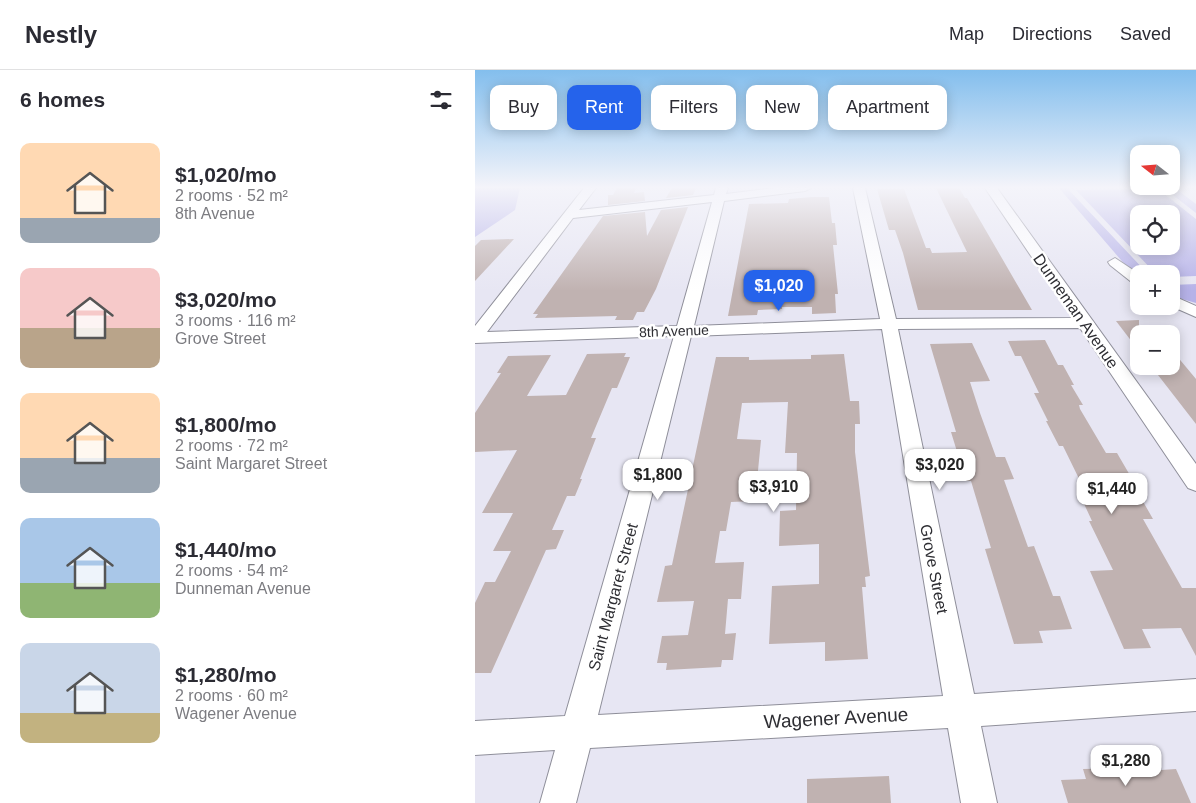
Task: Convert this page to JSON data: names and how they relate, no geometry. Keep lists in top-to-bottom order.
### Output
{
  "streets": {
    "street": [
      "Dunneman Avenue",
      "8th Avenue",
      "Grove Street",
      "Saint Margaret Street",
      "Wagener Avenue"
    ]
  },
  "crossings": [
    ["Dunneman Avenue", "8th Avenue"],
    ["8th Avenue", "Grove Street"],
    ["8th Avenue", "Saint Margaret Street"],
    ["Grove Street", "Wagener Avenue"],
    ["Saint Margaret Street", "Wagener Avenue"]
  ],
  "north": "left",
  "page": {
    "header": "Nestly",
    "nav": ["Map", "Directions", "Saved"],
    "heading": "6 homes",
    "chip": [
      "Buy",
      "Rent",
      "Filters",
      "New",
      "Apartment"
    ],
    "list": [
      {
        "name": "$1,020/mo",
        "note": "2 rooms · 52 m² · 8th Avenue"
      },
      {
        "name": "$3,020/mo",
        "note": "3 rooms · 116 m² · Grove Street"
      },
      {
        "name": "$1,800/mo",
        "note": "2 rooms · 72 m² · Saint Margaret Street"
      },
      {
        "name": "$1,440/mo",
        "note": "2 rooms · 54 m² · Dunneman Avenue"
      },
      {
        "name": "$1,280/mo",
        "note": "2 rooms · 60 m² · Wagener Avenue"
      }
    ],
    "map_buttons": ["+", "−"],
    "price": [
      "$1,020",
      "$3,020",
      "$1,800",
      "$3,910",
      "$1,440",
      "$1,280"
    ]
  }
}
